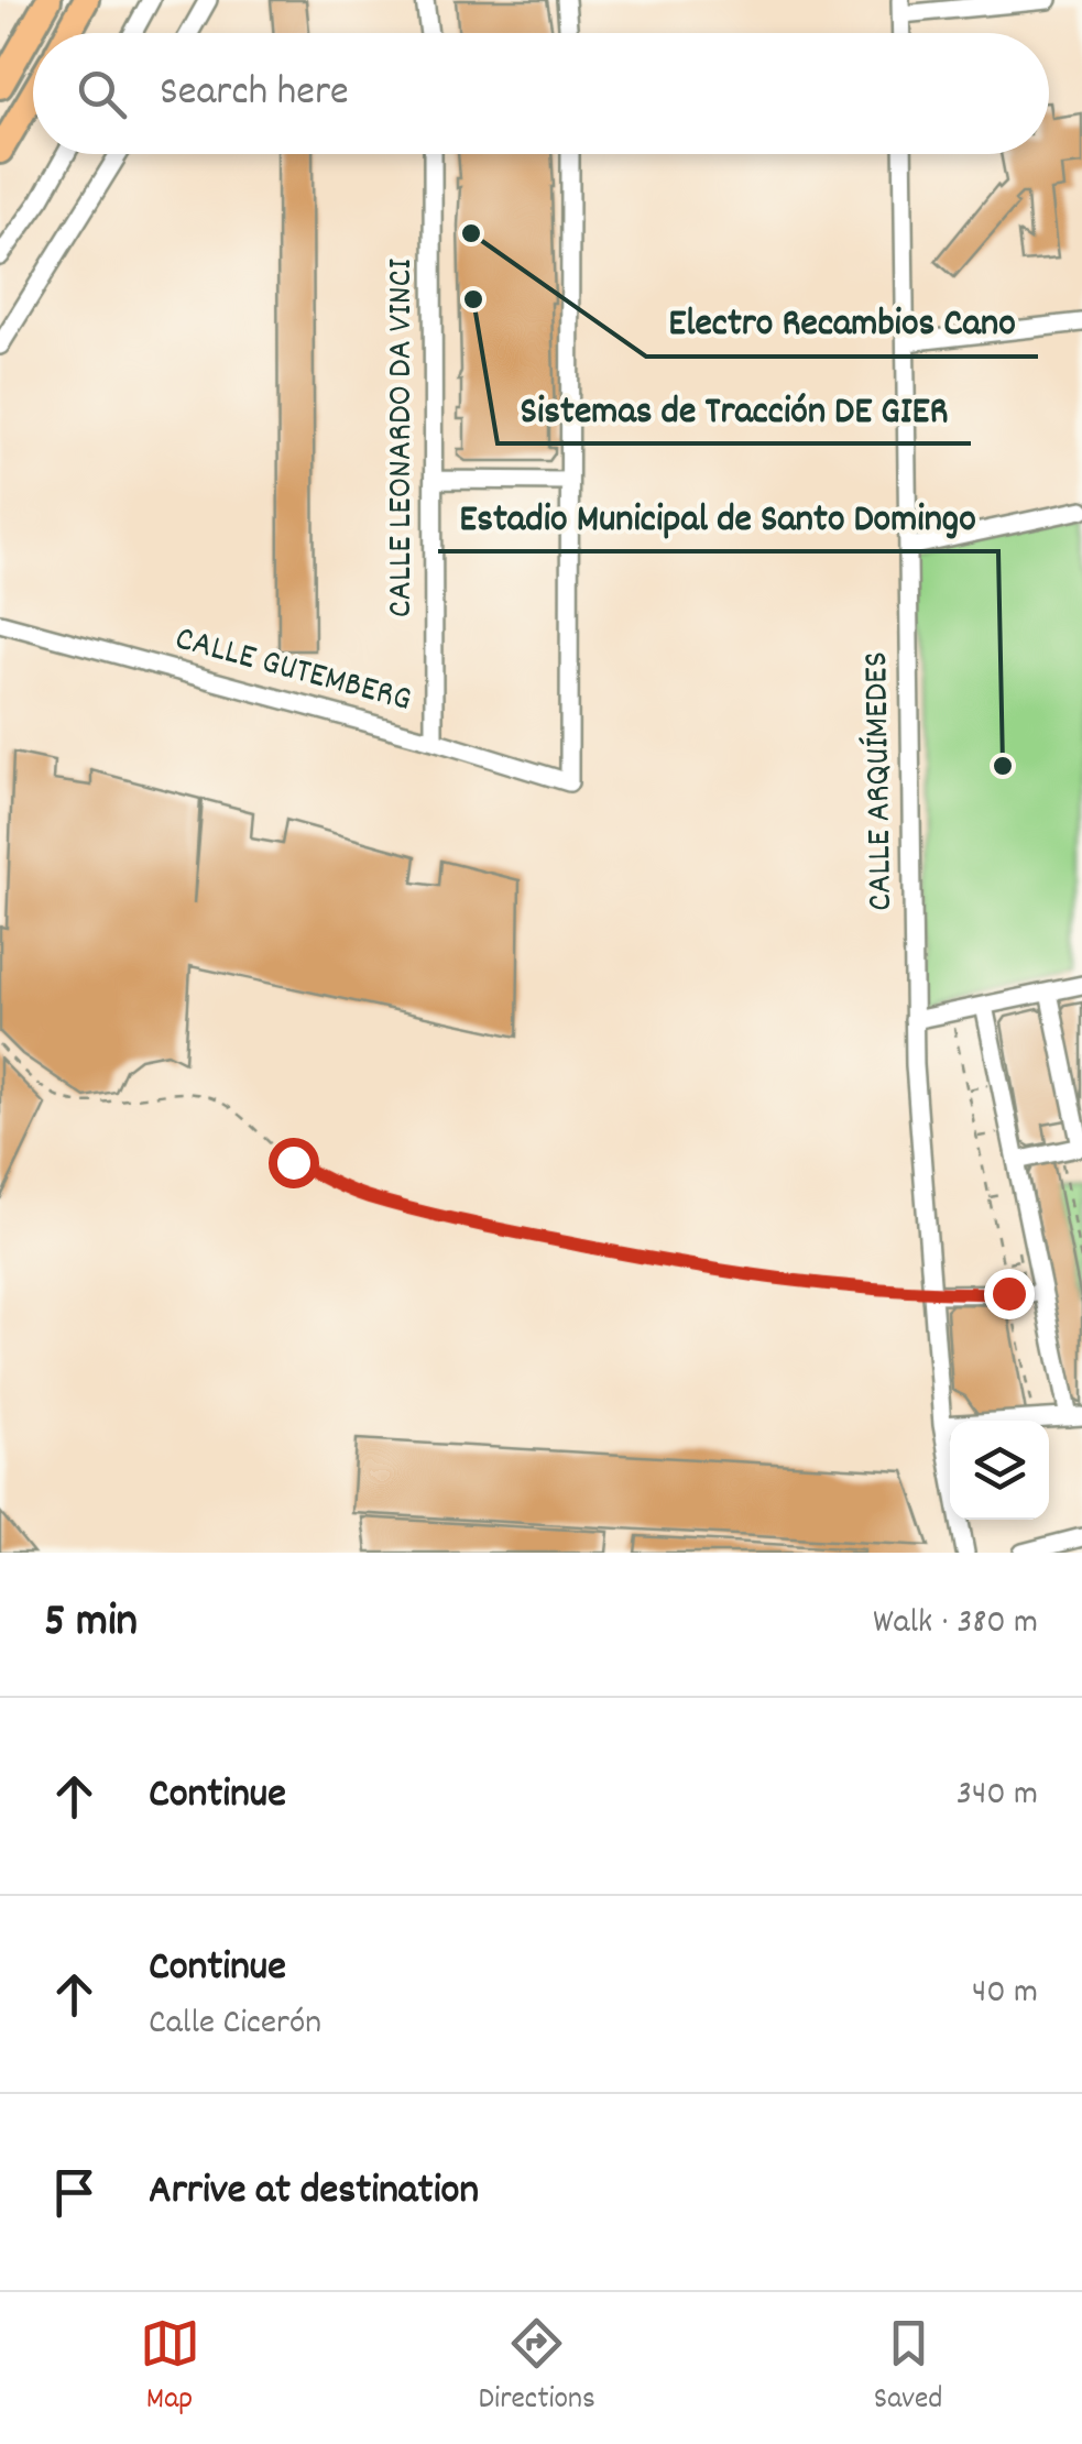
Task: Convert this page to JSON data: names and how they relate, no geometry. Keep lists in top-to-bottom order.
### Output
{
  "streets": {
    "street": ["CALLE LEONARDO DA VINCI", "CALLE GUTEMBERG", "CALLE ARQUÍMEDES"]
  },
  "crossings": [
    ["CALLE LEONARDO DA VINCI", "CALLE GUTEMBERG"]
  ],
  "places": ["Electro Recambios Cano", "Sistemas de Tracción DE GIER", "Estadio Municipal de Santo Domingo"],
  "page": {
    "search": "Search here",
    "heading": ["5 min", "Walk · 380 m"],
    "list": [
      ["Continue", "340 m"],
      ["Continue", "Calle Cicerón", "40 m"],
      "Arrive at destination"
    ],
    "nav": ["Map", "Directions", "Saved"]
  }
}
